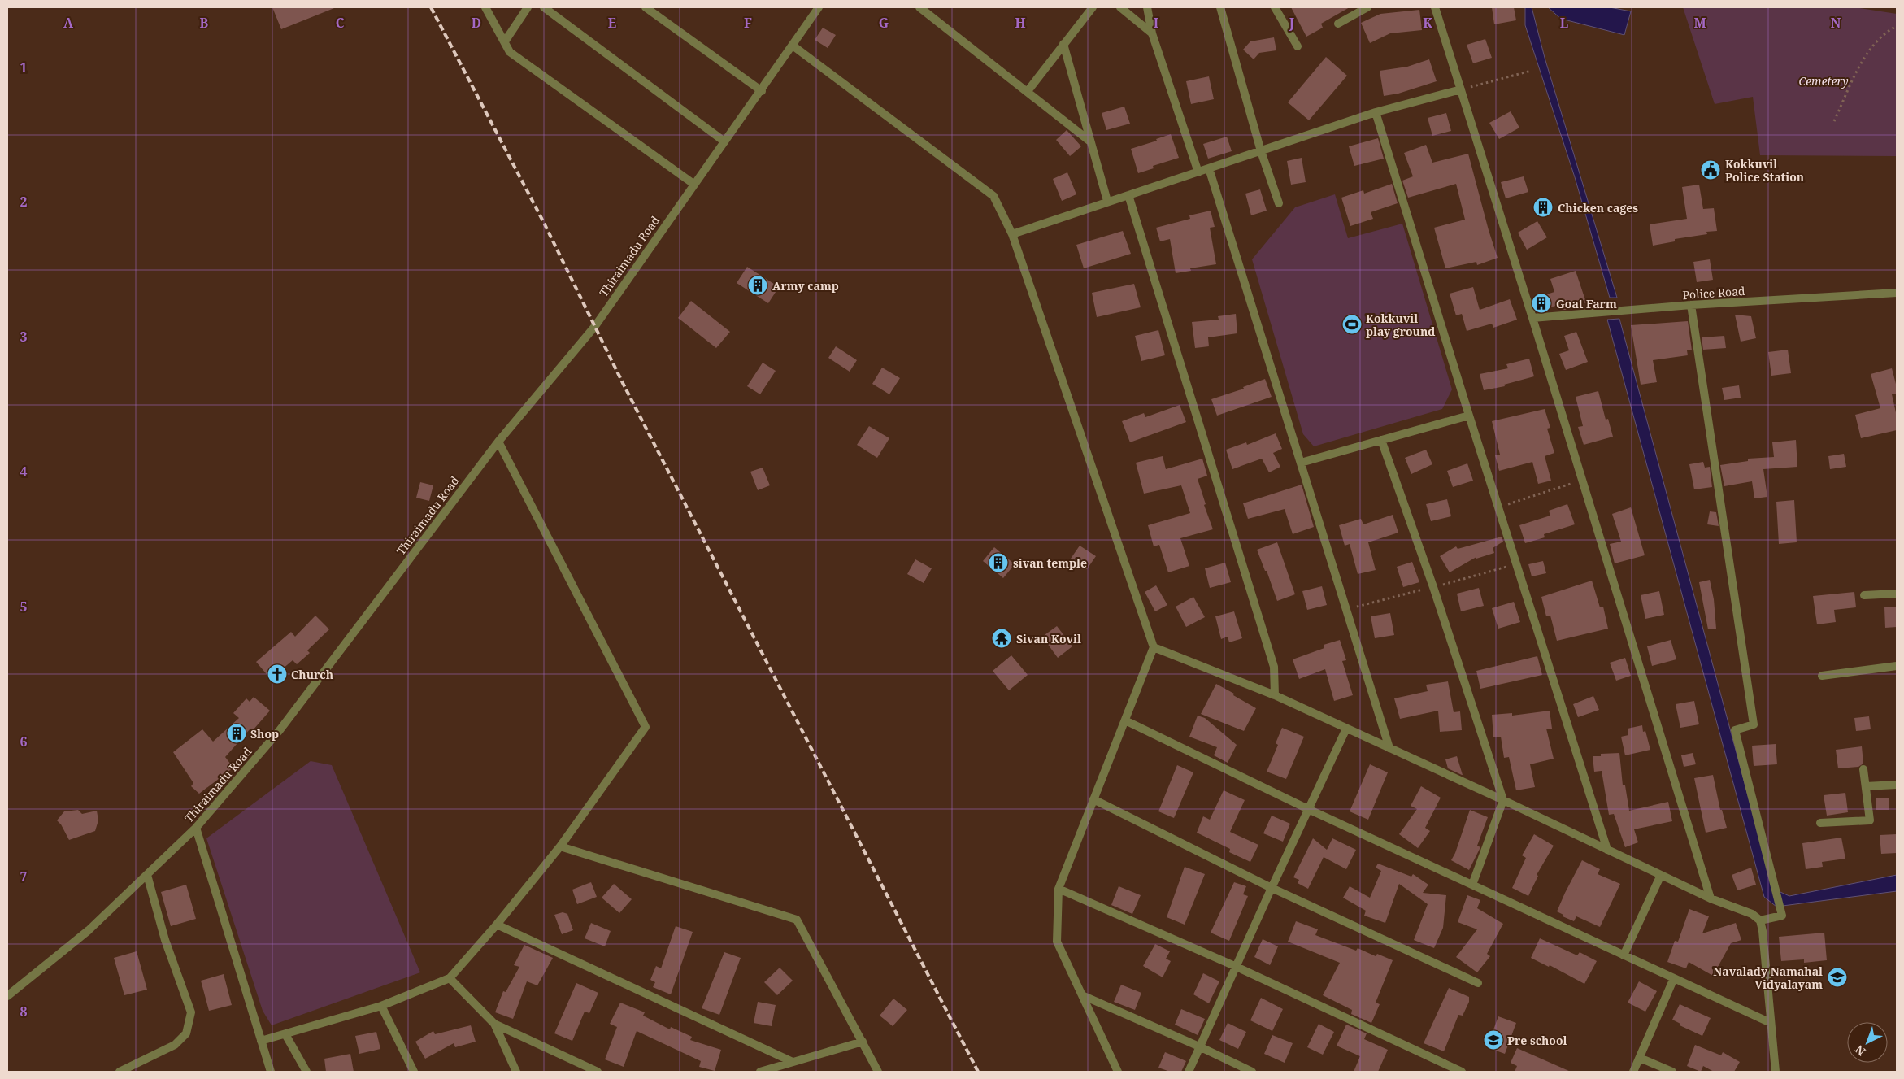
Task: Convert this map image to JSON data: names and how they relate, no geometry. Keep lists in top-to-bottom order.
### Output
{
  "streets": {
    "street": ["Thiraimadu Road", "Police Road"]
  },
  "parks": ["Cemetery"],
  "places": {
    "public building": ["Kokkuvil Police Station"],
    "building": [
      "Chicken cages",
      "Army camp",
      "Goat Farm",
      "sivan temple",
      "Shop"
    ],
    "sports": ["Kokkuvil play ground"],
    "temple": ["Sivan Kovil"],
    "church": ["Church"],
    "school or university": ["Navalady Namahal Vidyalayam", "Pre school"]
  },
  "north": "bottom left",
  "grid": {
    "columns": [
      "A",
      "B",
      "C",
      "D",
      "E",
      "F",
      "G",
      "H",
      "I",
      "J",
      "K",
      "L",
      "M",
      "N"
    ],
    "rows": [
      "1",
      "2",
      "3",
      "4",
      "5",
      "6",
      "7",
      "8"
    ]
  }
}
